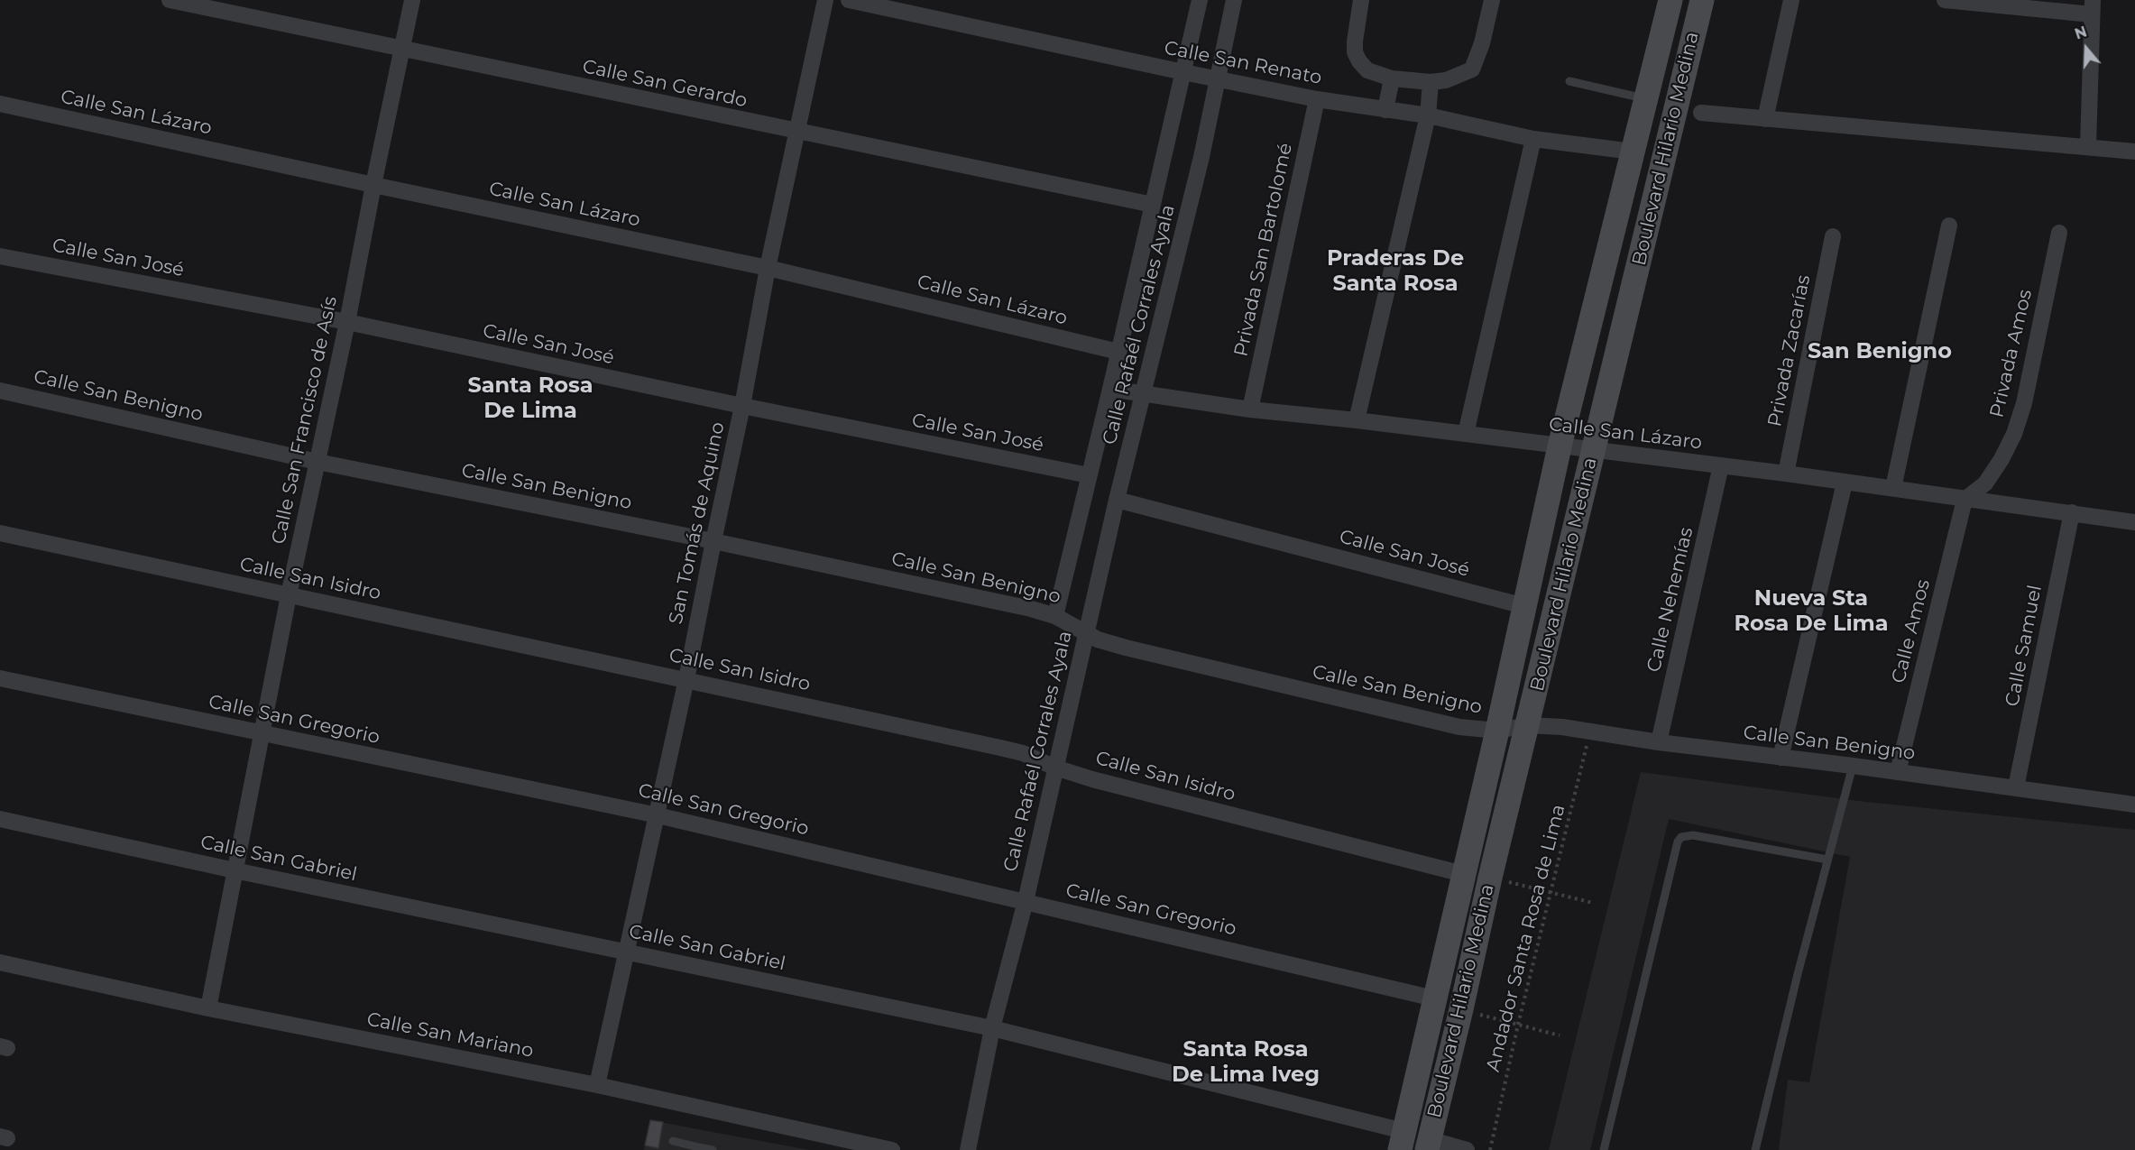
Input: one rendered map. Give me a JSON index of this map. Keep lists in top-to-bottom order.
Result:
{
  "streets": {
    "main road": ["Boulevard Hilario Medina"],
    "street": [
      "Calle San Renato",
      "Calle San Gerardo",
      "Calle San Lázaro",
      "Privada San Bartolomé",
      "Calle San José",
      "Calle Rafaél Corrales Ayala",
      "Privada Zacarías",
      "Privada Amos",
      "Calle San Benigno",
      "Calle San Francisco de Asís",
      "San Tomás de Aquino",
      "Calle San Isidro",
      "Calle Nehemías",
      "Calle Amos",
      "Calle Samuel",
      "Calle San Gregorio",
      "Calle San Gabriel",
      "Calle San Mariano"
    ],
    "path": ["Andador Santa Rosa de Lima"]
  },
  "crossings": [
    ["Calle San Renato", "Boulevard Hilario Medina"],
    ["Calle San Renato", "Privada San Bartolomé"],
    ["Calle San Renato", "Calle Rafaél Corrales Ayala"],
    ["Calle San Gerardo", "Calle Rafaél Corrales Ayala"],
    ["Calle San Gerardo", "Calle San Francisco de Asís"],
    ["Calle San Gerardo", "San Tomás de Aquino"],
    ["Calle San Lázaro", "Boulevard Hilario Medina"],
    ["Calle San Lázaro", "Privada San Bartolomé"],
    ["Calle San Lázaro", "Calle Rafaél Corrales Ayala"],
    ["Calle San Lázaro", "Privada Zacarías"],
    ["Calle San Lázaro", "Privada Amos"],
    ["Calle San Lázaro", "Calle San Francisco de Asís"],
    ["Calle San Lázaro", "San Tomás de Aquino"],
    ["Calle San Lázaro", "Calle Nehemías"],
    ["Calle San Lázaro", "Calle Amos"],
    ["Calle San Lázaro", "Calle Samuel"],
    ["Boulevard Hilario Medina", "Calle San José"],
    ["Boulevard Hilario Medina", "Calle San Benigno"],
    ["Boulevard Hilario Medina", "Calle San Isidro"],
    ["Boulevard Hilario Medina", "Calle San Gregorio"],
    ["Boulevard Hilario Medina", "Calle San Gabriel"],
    ["Calle San José", "Calle Rafaél Corrales Ayala"],
    ["Calle San José", "Calle San Francisco de Asís"],
    ["Calle San José", "San Tomás de Aquino"],
    ["Calle Rafaél Corrales Ayala", "Calle San Benigno"],
    ["Calle Rafaél Corrales Ayala", "Calle San Isidro"],
    ["Calle Rafaél Corrales Ayala", "Calle San Gregorio"],
    ["Calle Rafaél Corrales Ayala", "Calle San Gabriel"],
    ["Privada Amos", "Calle Amos"],
    ["Calle San Benigno", "Calle San Francisco de Asís"],
    ["Calle San Benigno", "San Tomás de Aquino"],
    ["Calle San Benigno", "Calle Nehemías"],
    ["Calle San Benigno", "Calle Amos"],
    ["Calle San Benigno", "Calle Samuel"],
    ["Calle San Benigno", "Andador Santa Rosa de Lima"],
    ["Calle San Francisco de Asís", "Calle San Isidro"],
    ["Calle San Francisco de Asís", "Calle San Gregorio"],
    ["Calle San Francisco de Asís", "Calle San Gabriel"],
    ["Calle San Francisco de Asís", "Calle San Mariano"],
    ["San Tomás de Aquino", "Calle San Isidro"],
    ["San Tomás de Aquino", "Calle San Gregorio"],
    ["San Tomás de Aquino", "Calle San Gabriel"],
    ["San Tomás de Aquino", "Calle San Mariano"]
  ],
  "districts": [
    "Praderas De Santa Rosa",
    "San Benigno",
    "Santa Rosa De Lima",
    "Nueva Sta Rosa De Lima",
    "Santa Rosa De Lima Iveg"
  ],
  "north": "top"
}
